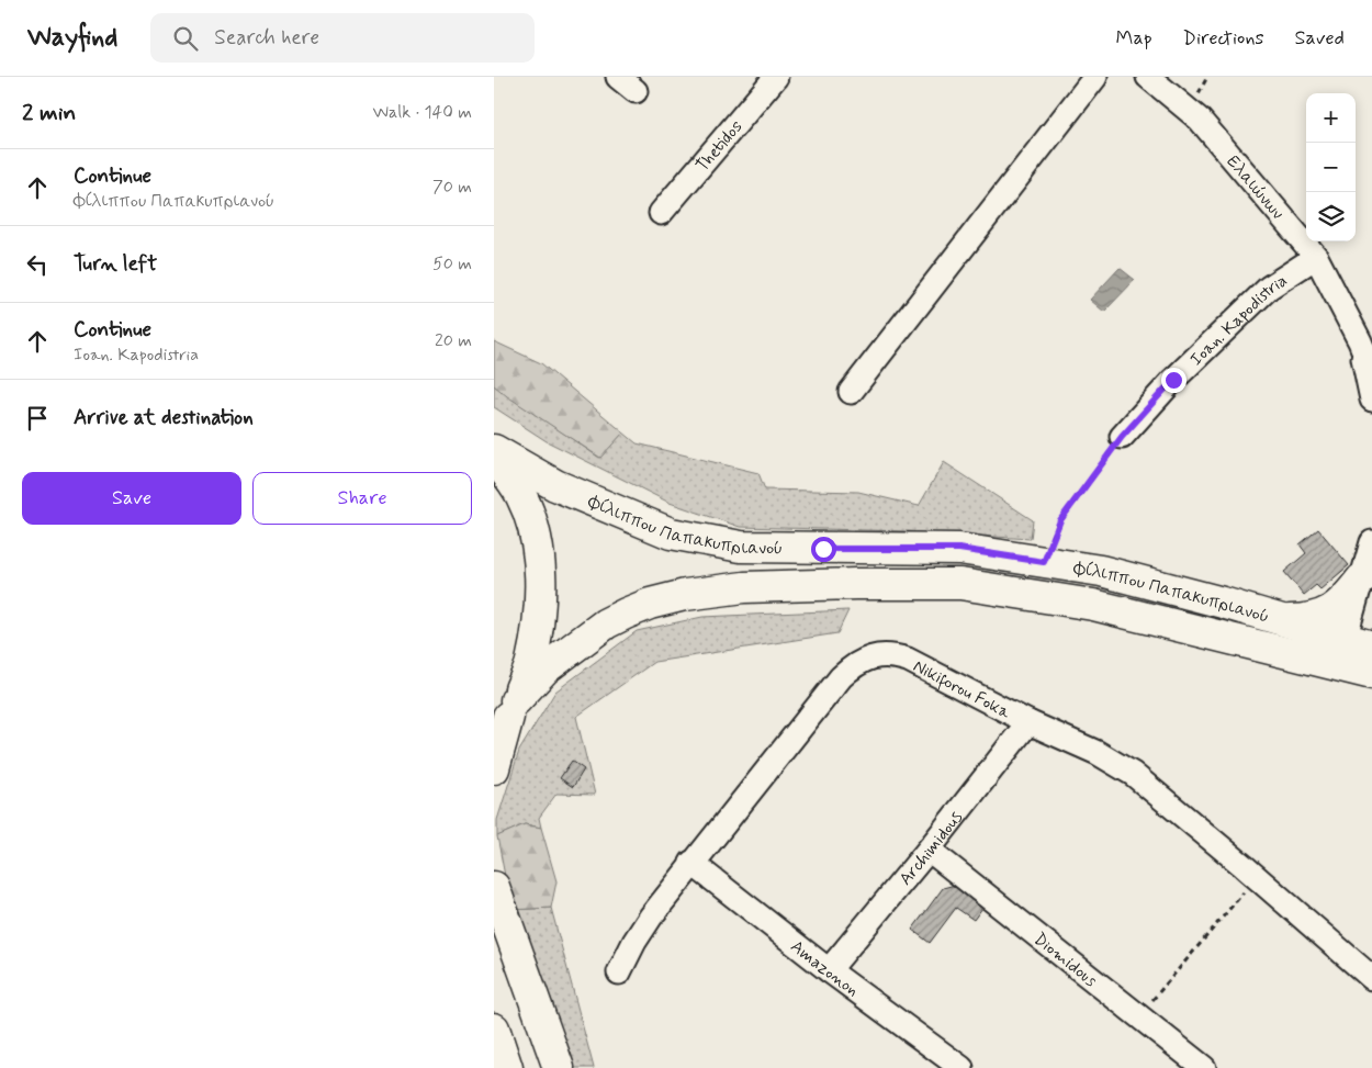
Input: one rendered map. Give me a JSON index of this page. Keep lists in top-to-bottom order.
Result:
{
  "streets": {
    "main road": ["Φίλιππου Παπακυπριανού"],
    "street": [
      "Thetidos",
      "Ελαιώνων",
      "Ioan. Kapodistria",
      "Nikiforou Foka",
      "Archimidous",
      "Diomidous",
      "Amazonon"
    ]
  },
  "crossings": [
    ["Ελαιώνων", "Ioan. Kapodistria"],
    ["Nikiforou Foka", "Archimidous"],
    ["Nikiforou Foka", "Amazonon"],
    ["Archimidous", "Diomidous"],
    ["Archimidous", "Amazonon"]
  ],
  "page": {
    "header": "Wayfind",
    "search": "Search here",
    "nav": ["Map", "Directions", "Saved"],
    "heading": ["2 min", "Walk · 140 m"],
    "map_buttons": ["+", "−"],
    "list": [
      ["Continue", "Φίλιππου Παπακυπριανού", "70 m"],
      ["Turn left", "50 m"],
      ["Continue", "Ioan. Kapodistria", "20 m"],
      "Arrive at destination"
    ],
    "buttons": ["Save", "Share"]
  }
}
